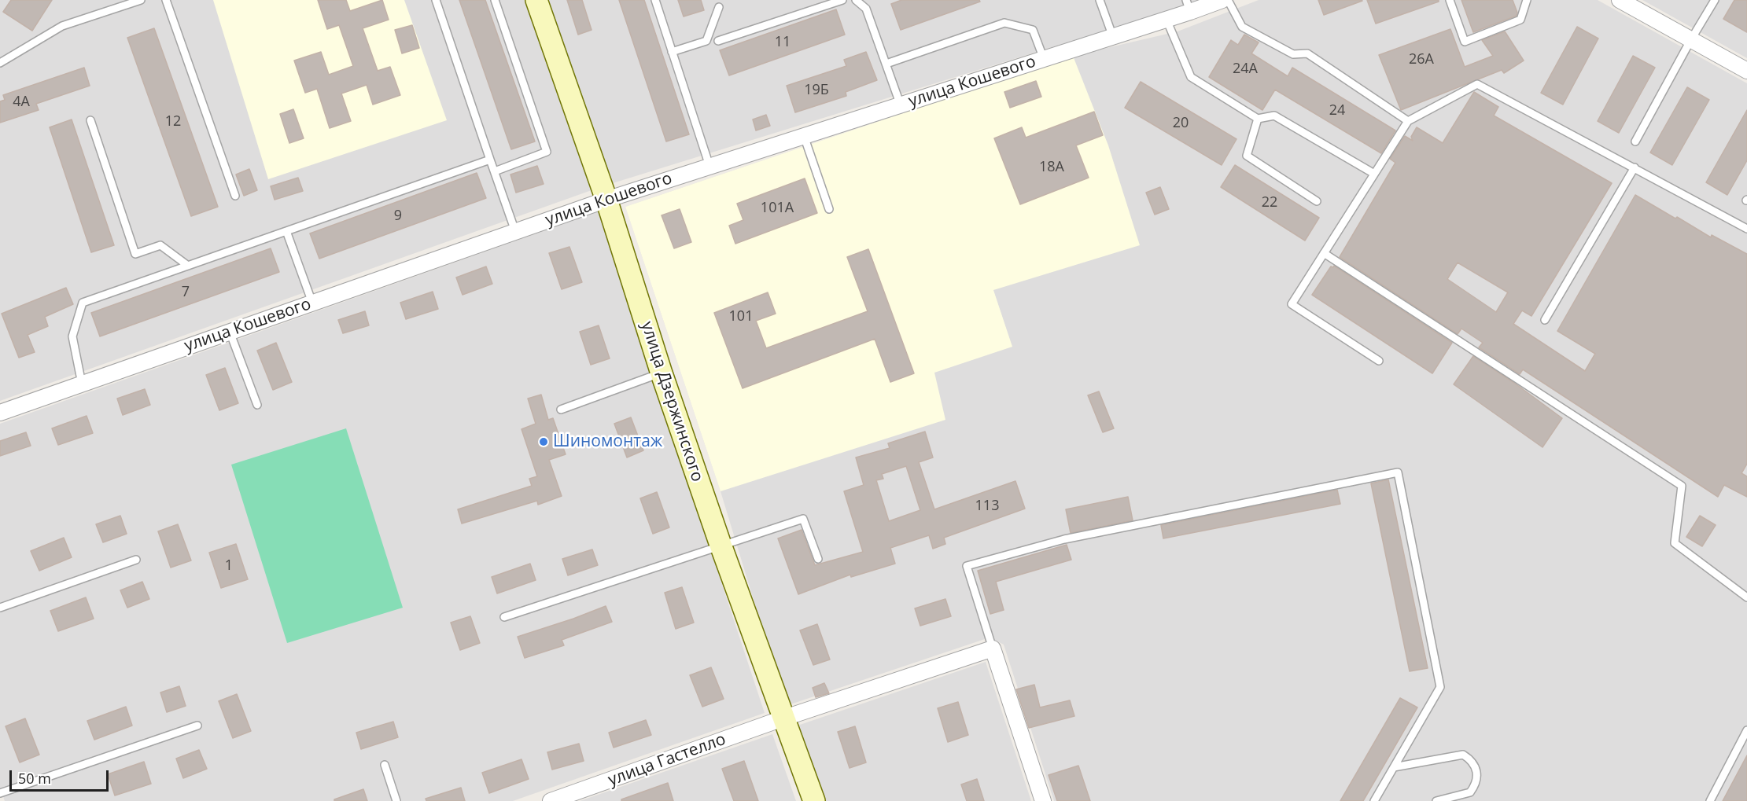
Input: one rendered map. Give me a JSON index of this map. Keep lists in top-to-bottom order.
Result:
{
  "streets": {
    "street": ["улица Кошевого", "улица Дзержинского", "улица Гастелло"]
  },
  "crossings": [
    ["улица Кошевого", "улица Дзержинского"],
    ["улица Дзержинского", "улица Гастелло"]
  ],
  "places": ["Шиномонтаж"],
  "house_numbers": [
    "11",
    "26А",
    "24А",
    "19Б",
    "4А",
    "24",
    "12",
    "20",
    "18А",
    "22",
    "101А",
    "9",
    "7",
    "101",
    "113",
    "1"
  ],
  "scale_bar": "50 m"
}
